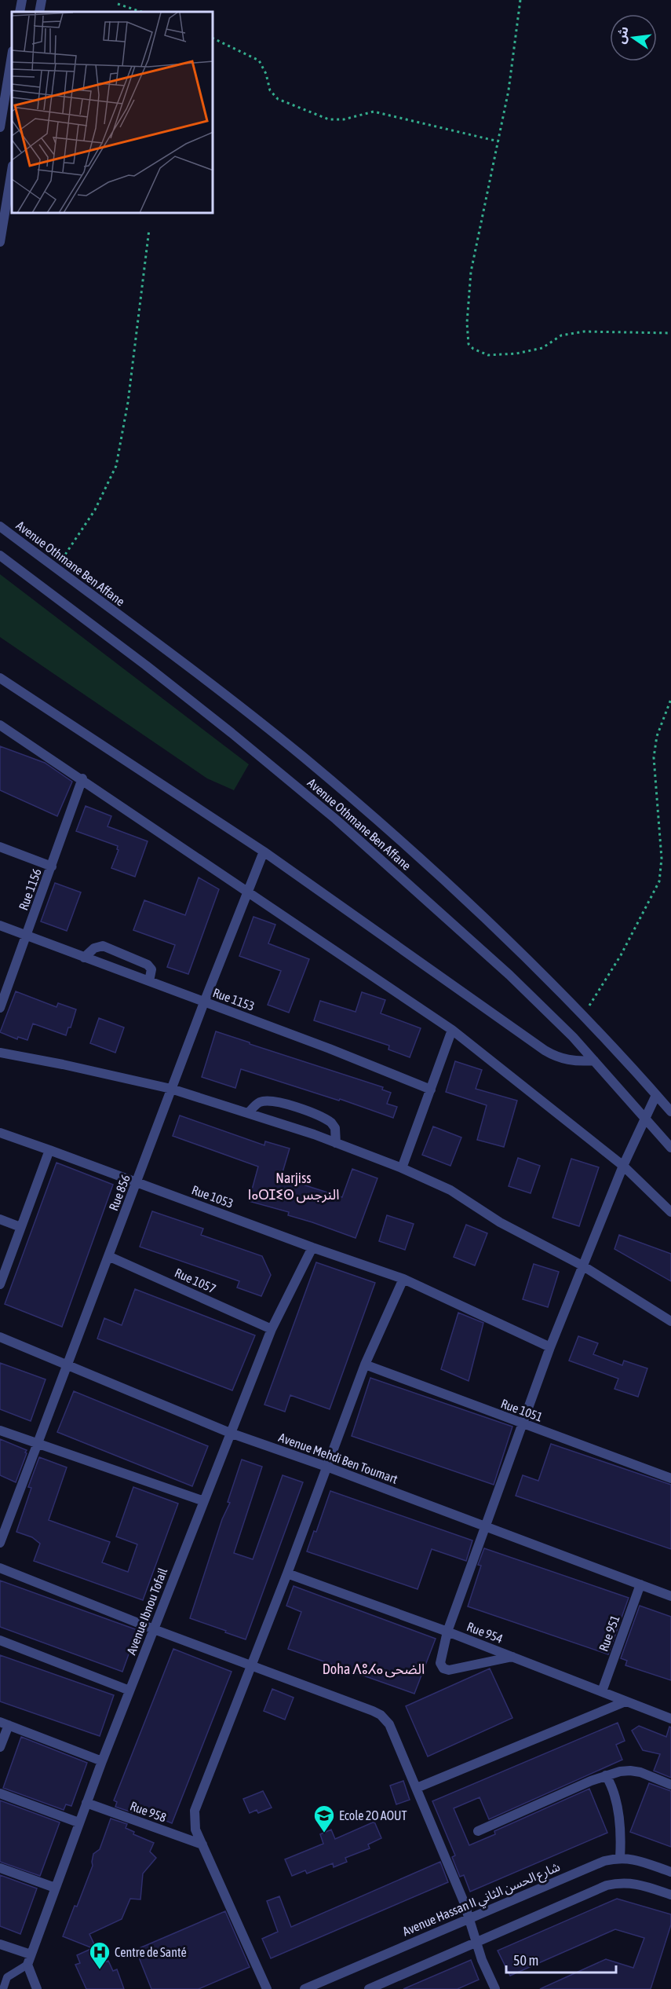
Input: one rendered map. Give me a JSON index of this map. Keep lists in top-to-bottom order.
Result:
{
  "streets": {
    "street": [
      "Avenue Othmane Ben Affane",
      "Rue 1156",
      "Rue 1153",
      "Rue 856",
      "Rue 1053",
      "Rue 1057",
      "Rue 1051",
      "Avenue Mehdi Ben Toumart",
      "Avenue Ibnou Tofail",
      "Rue 954",
      "Rue 951",
      "Rue 958",
      "Avenue Hassan II شارع الحسن الثاني"
    ]
  },
  "crossings": [
    ["Rue 1156", "Rue 1153"],
    ["Rue 1153", "Rue 856"],
    ["Rue 856", "Rue 1053"],
    ["Rue 856", "Rue 1057"],
    ["Rue 856", "Avenue Mehdi Ben Toumart"],
    ["Rue 1053", "Avenue Ibnou Tofail"],
    ["Rue 1057", "Avenue Ibnou Tofail"],
    ["Avenue Mehdi Ben Toumart", "Avenue Ibnou Tofail"],
    ["Avenue Mehdi Ben Toumart", "Rue 951"],
    ["Avenue Ibnou Tofail", "Rue 958"],
    ["Rue 954", "Rue 951"]
  ],
  "districts": ["Narjiss ⵏⴰⵔⵊⵉⵙ النرجس", "Doha ⴷⵓⵃⴰ الضحى"],
  "places": {
    "school or university": ["Ecole 2O AOUT"],
    "hospital": ["Centre de Santé"]
  },
  "scale_bar": "50 m",
  "north": "left"
}
